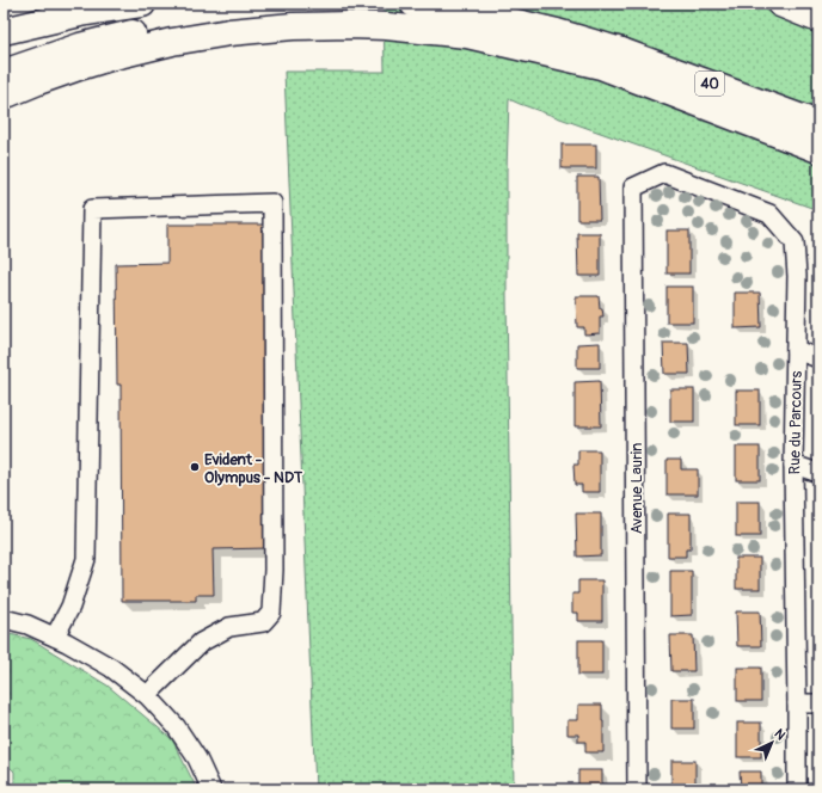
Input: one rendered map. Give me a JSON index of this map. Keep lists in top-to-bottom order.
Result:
{
  "streets": {
    "highway": ["40"],
    "street": ["Rue du Parcours", "Avenue Laurin"]
  },
  "crossings": [
    ["Rue du Parcours", "Avenue Laurin"]
  ],
  "places": ["Evident - Olympus - NDT"],
  "north": "top right"
}
